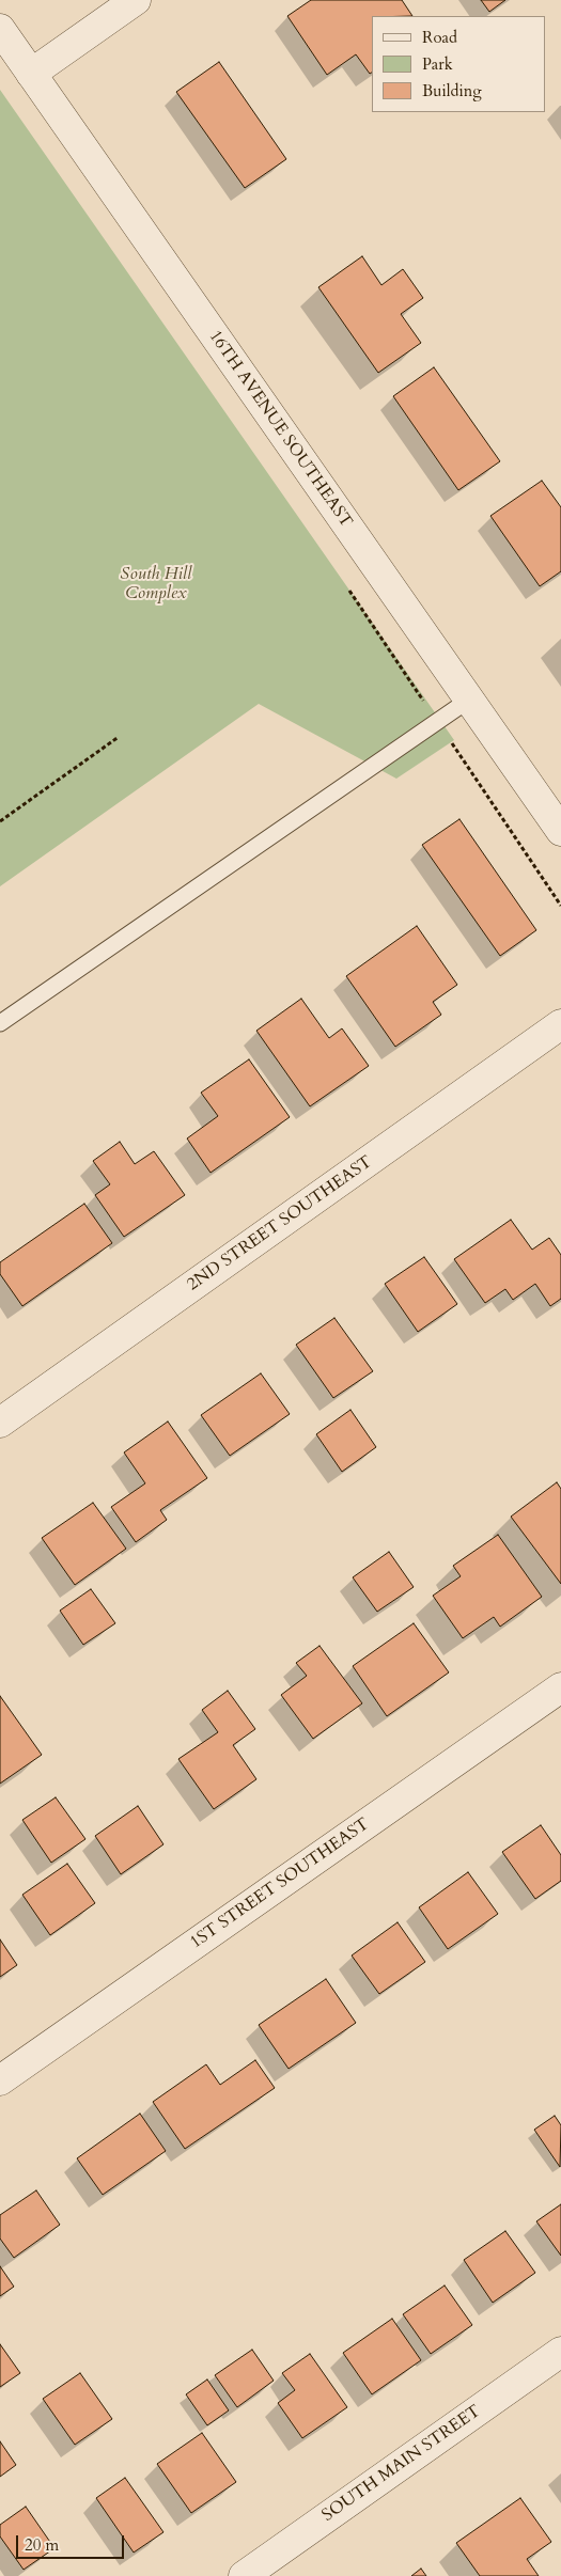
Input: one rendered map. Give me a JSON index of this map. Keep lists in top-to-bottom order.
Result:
{
  "streets": {
    "street": [
      "16TH AVENUE SOUTHEAST",
      "2ND STREET SOUTHEAST",
      "1ST STREET SOUTHEAST",
      "SOUTH MAIN STREET"
    ]
  },
  "parks": ["South Hill Complex"],
  "legend": ["Road", "Park", "Building"],
  "scale_bar": "20 m"
}
